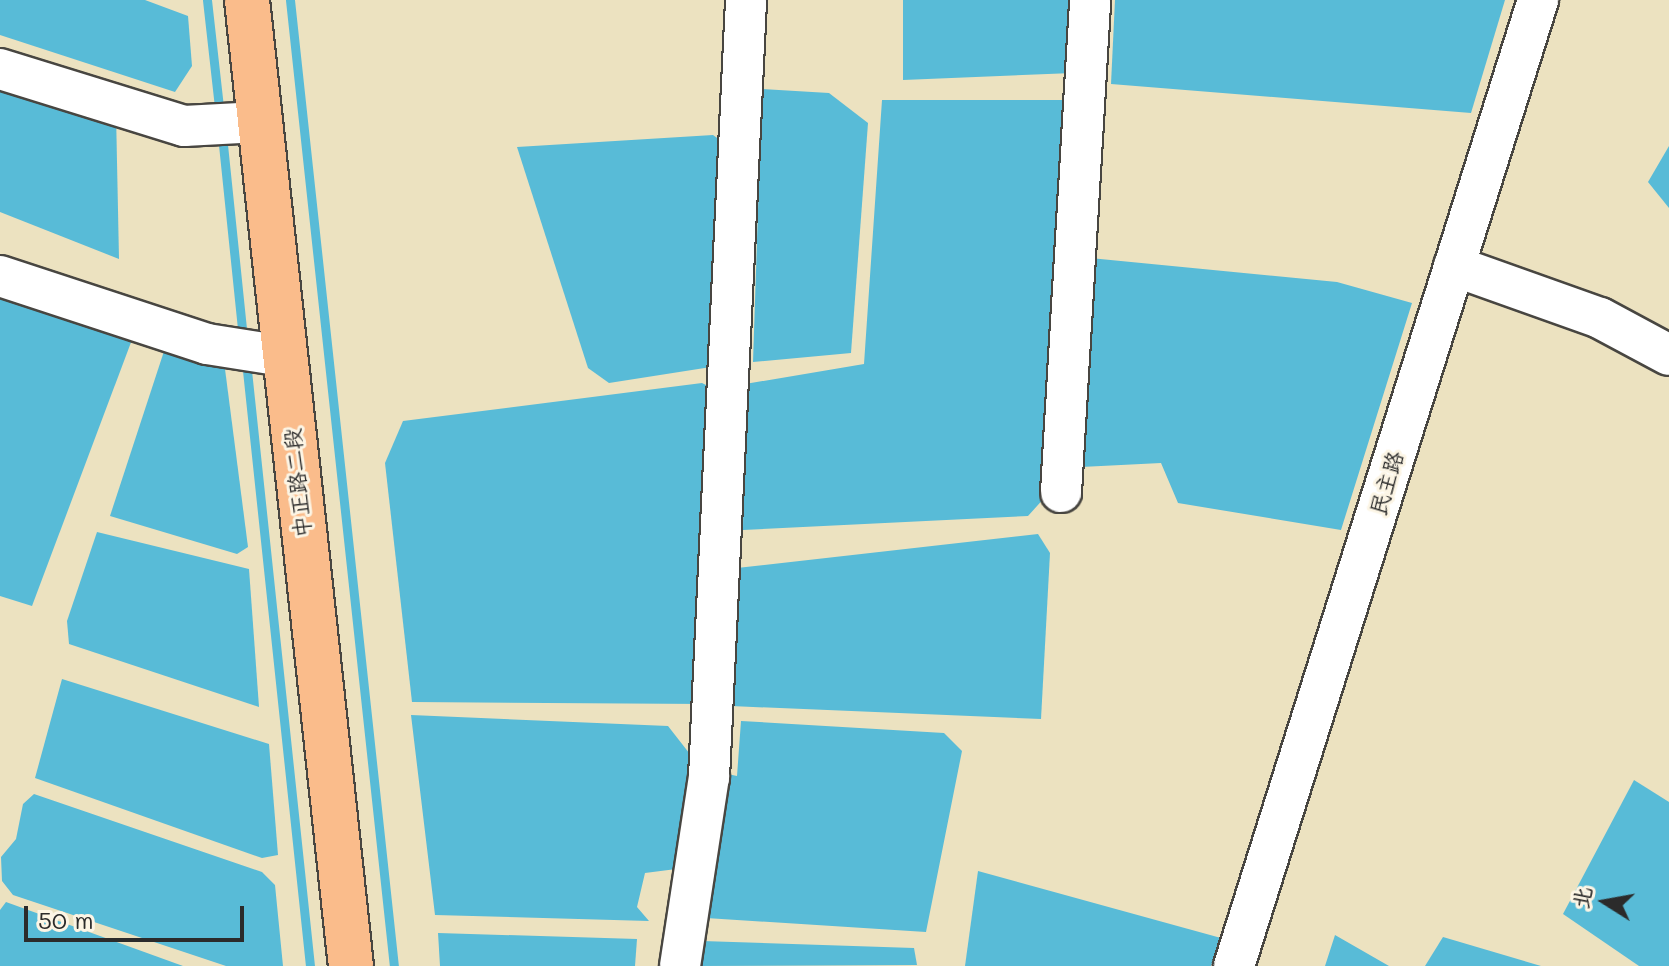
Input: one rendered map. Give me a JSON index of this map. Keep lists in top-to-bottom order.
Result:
{
  "streets": {
    "main road": ["中正路二段"],
    "street": ["民主路"]
  },
  "scale_bar": "50 m",
  "north": "left"
}
